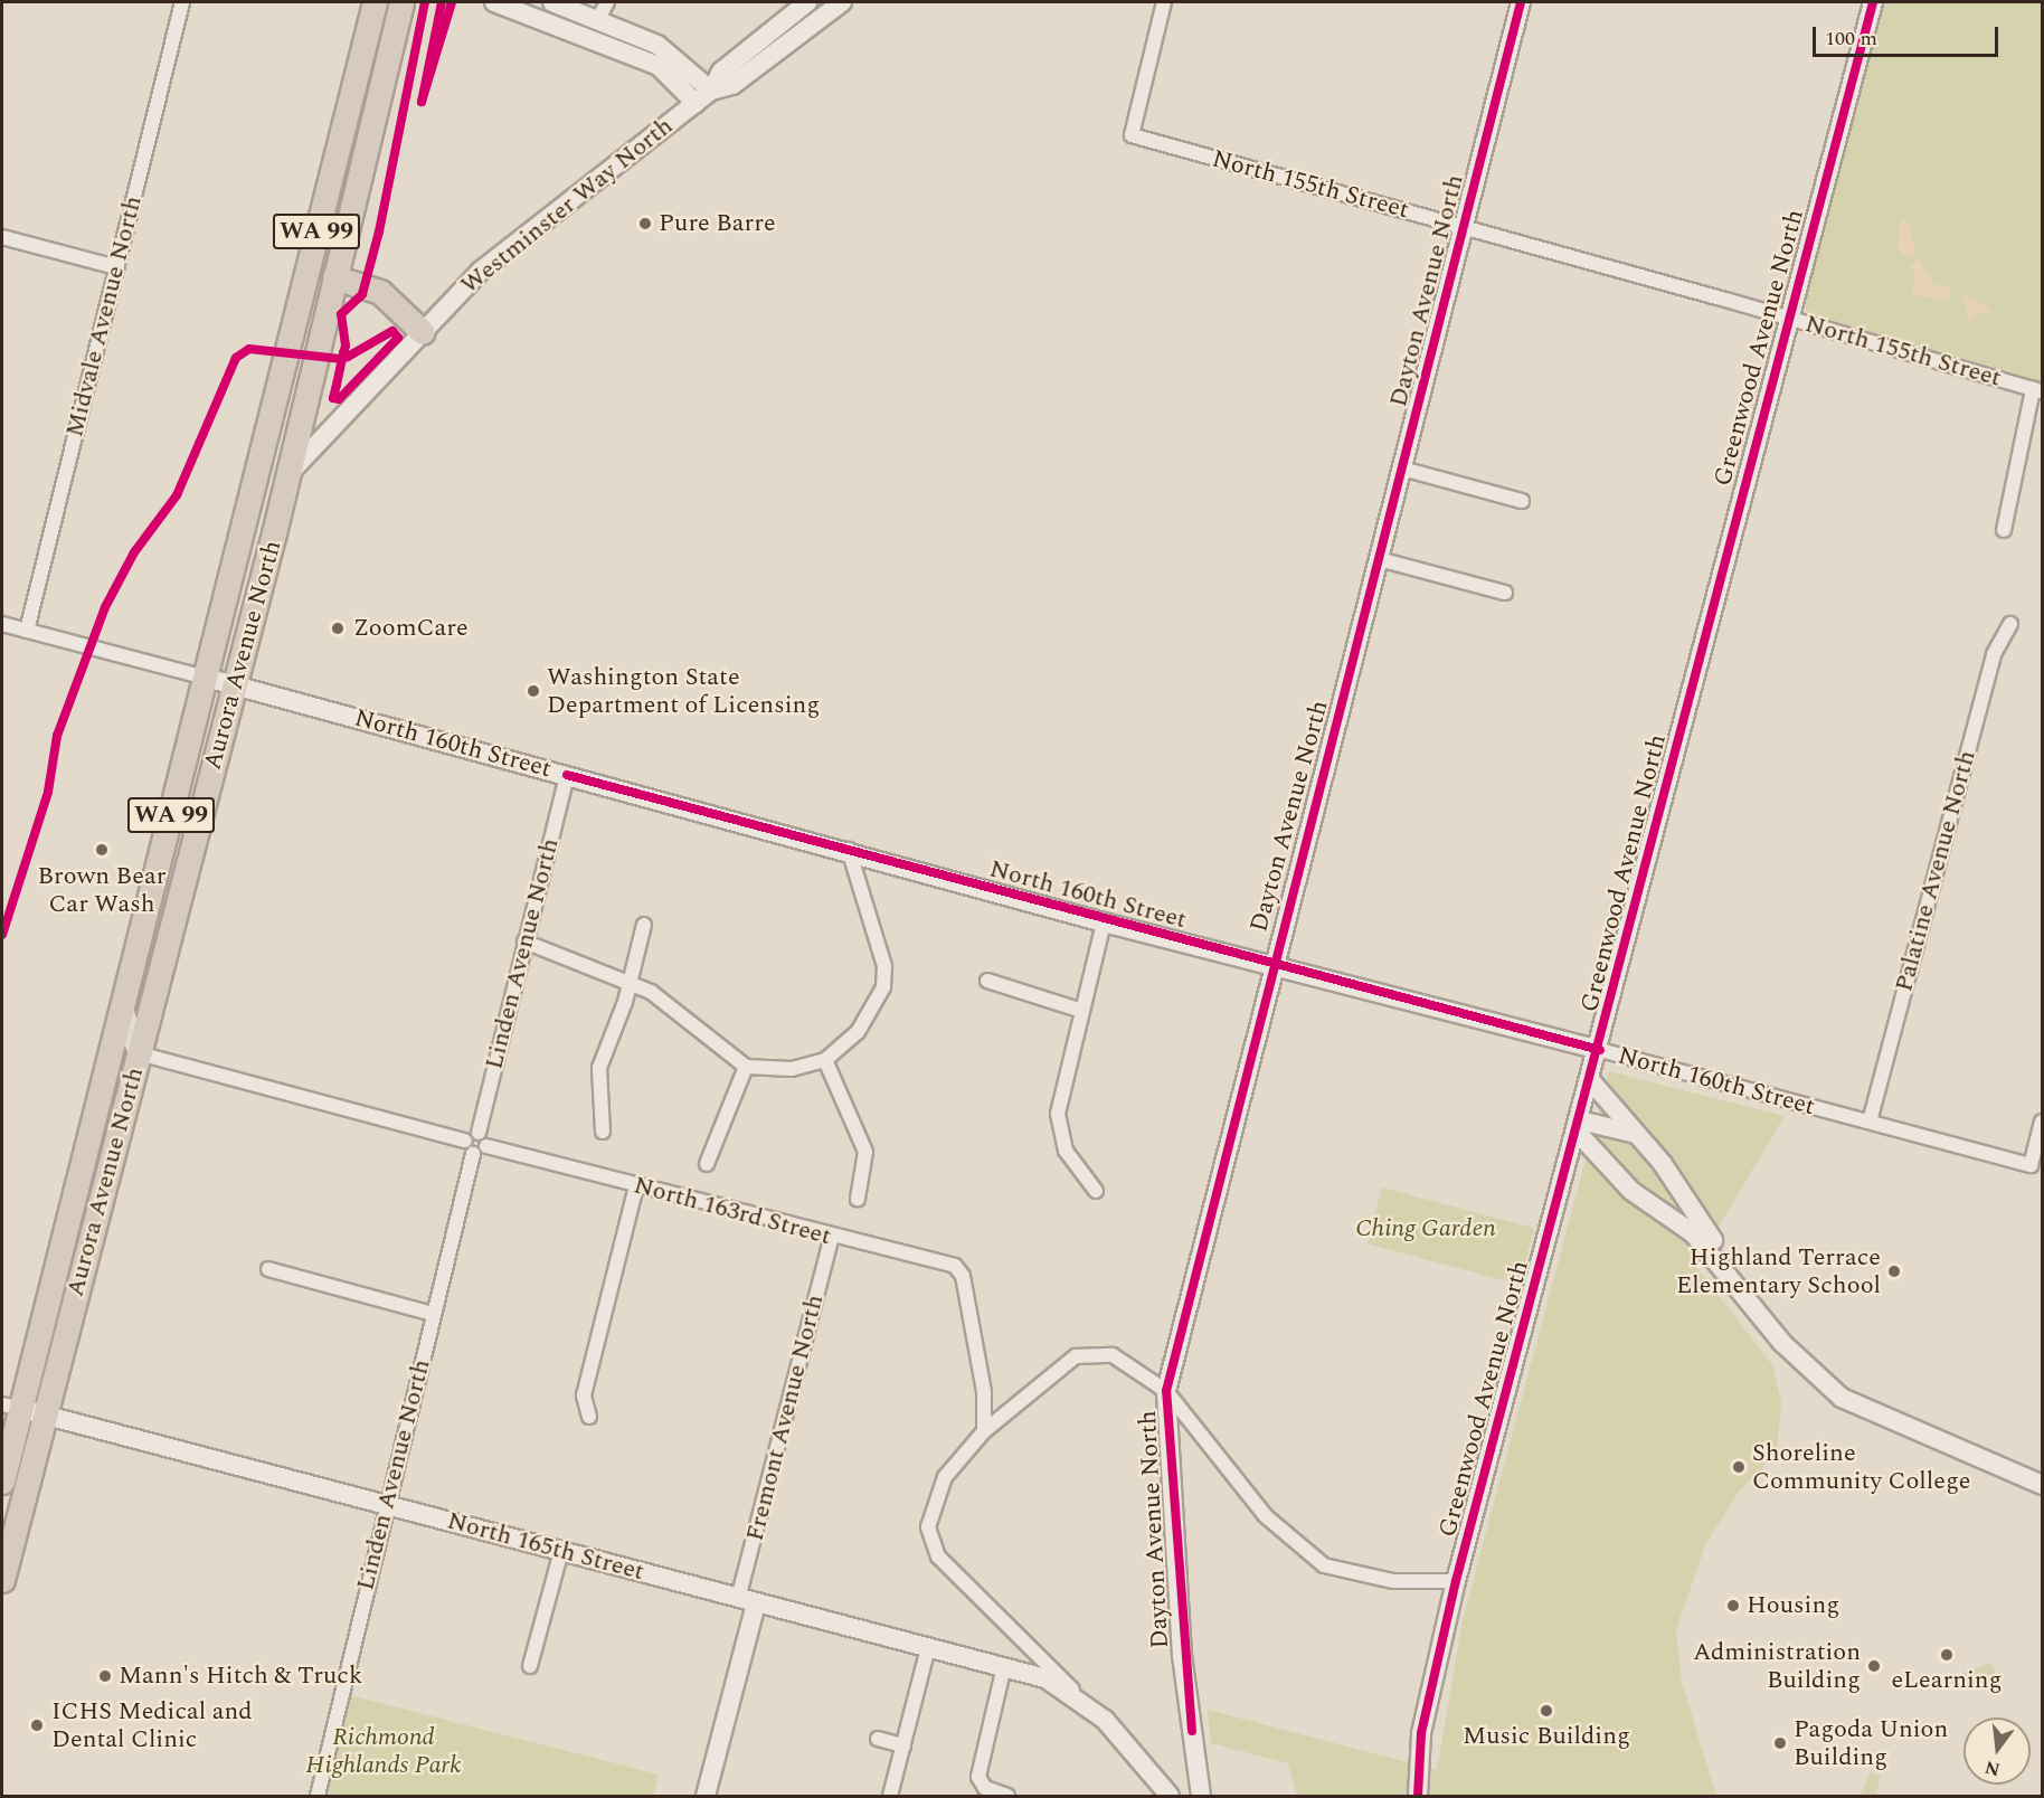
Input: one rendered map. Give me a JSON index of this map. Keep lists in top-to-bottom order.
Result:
{
  "streets": {
    "highway": ["WA 99", "Aurora Avenue North"],
    "street": [
      "North 155th Street",
      "Westminster Way North",
      "Dayton Avenue North",
      "Midvale Avenue North",
      "Greenwood Avenue North",
      "North 160th Street",
      "Palatine Avenue North",
      "Linden Avenue North",
      "North 163rd Street",
      "Fremont Avenue North",
      "North 165th Street"
    ]
  },
  "crossings": [
    ["North 155th Street", "Dayton Avenue North"],
    ["North 155th Street", "Greenwood Avenue North"],
    ["Westminster Way North", "Aurora Avenue North"],
    ["Dayton Avenue North", "North 160th Street"],
    ["Midvale Avenue North", "North 160th Street"],
    ["Greenwood Avenue North", "North 160th Street"],
    ["Aurora Avenue North", "North 160th Street"],
    ["Aurora Avenue North", "North 165th Street"],
    ["North 160th Street", "Palatine Avenue North"],
    ["North 160th Street", "Linden Avenue North"],
    ["Linden Avenue North", "North 165th Street"],
    ["North 163rd Street", "Fremont Avenue North"],
    ["Fremont Avenue North", "North 165th Street"]
  ],
  "parks": ["Ching Garden", "Richmond Highlands Park"],
  "places": [
    "Pure Barre",
    "ZoomCare",
    "Washington State Department of Licensing",
    "Brown Bear Car Wash",
    "Highland Terrace Elementary School",
    "Shoreline Community College",
    "Housing",
    "eLearning",
    "Administration Building",
    "Mann's Hitch & Truck",
    "Music Building",
    "ICHS Medical and Dental Clinic",
    "Pagoda Union Building"
  ],
  "scale_bar": "100 m",
  "north": "bottom"
}
